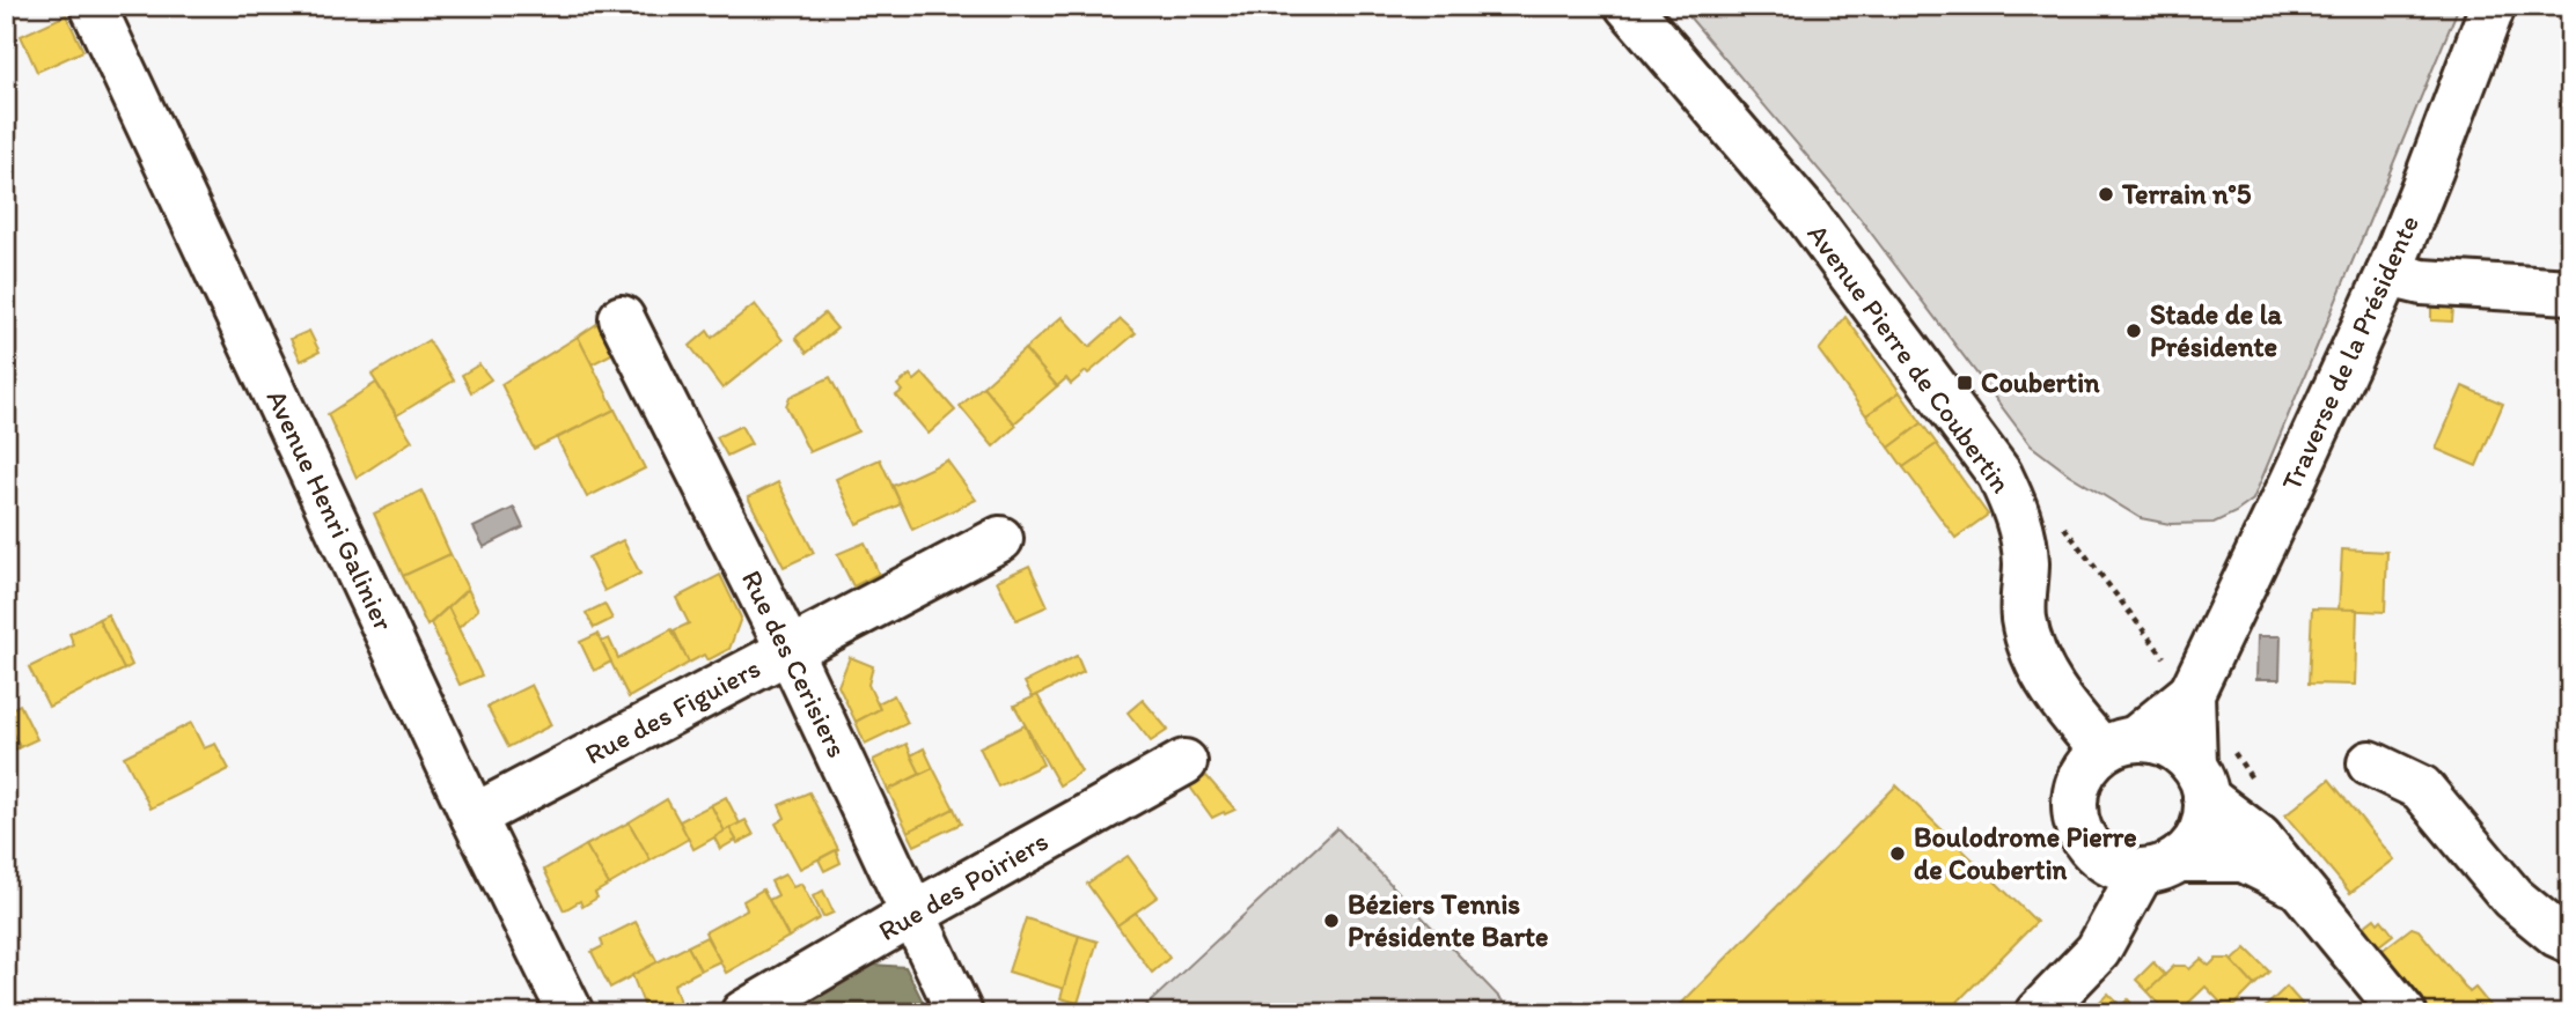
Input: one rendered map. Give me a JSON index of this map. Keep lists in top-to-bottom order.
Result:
{
  "streets": {
    "street": [
      "Traverse de la Présidente",
      "Avenue Pierre de Coubertin",
      "Avenue Henri Galinier",
      "Rue des Cerisiers",
      "Rue des Figuiers",
      "Rue des Poiriers"
    ]
  },
  "crossings": [
    ["Traverse de la Présidente", "Avenue Pierre de Coubertin"],
    ["Avenue Henri Galinier", "Rue des Figuiers"],
    ["Rue des Cerisiers", "Rue des Figuiers"],
    ["Rue des Cerisiers", "Rue des Poiriers"]
  ],
  "places": {
    "other": [
      "Terrain n°5",
      "Stade de la Présidente",
      "Boulodrome Pierre de Coubertin",
      "Béziers Tennis Présidente Barte"
    ],
    "transit": ["Coubertin"]
  }
}
